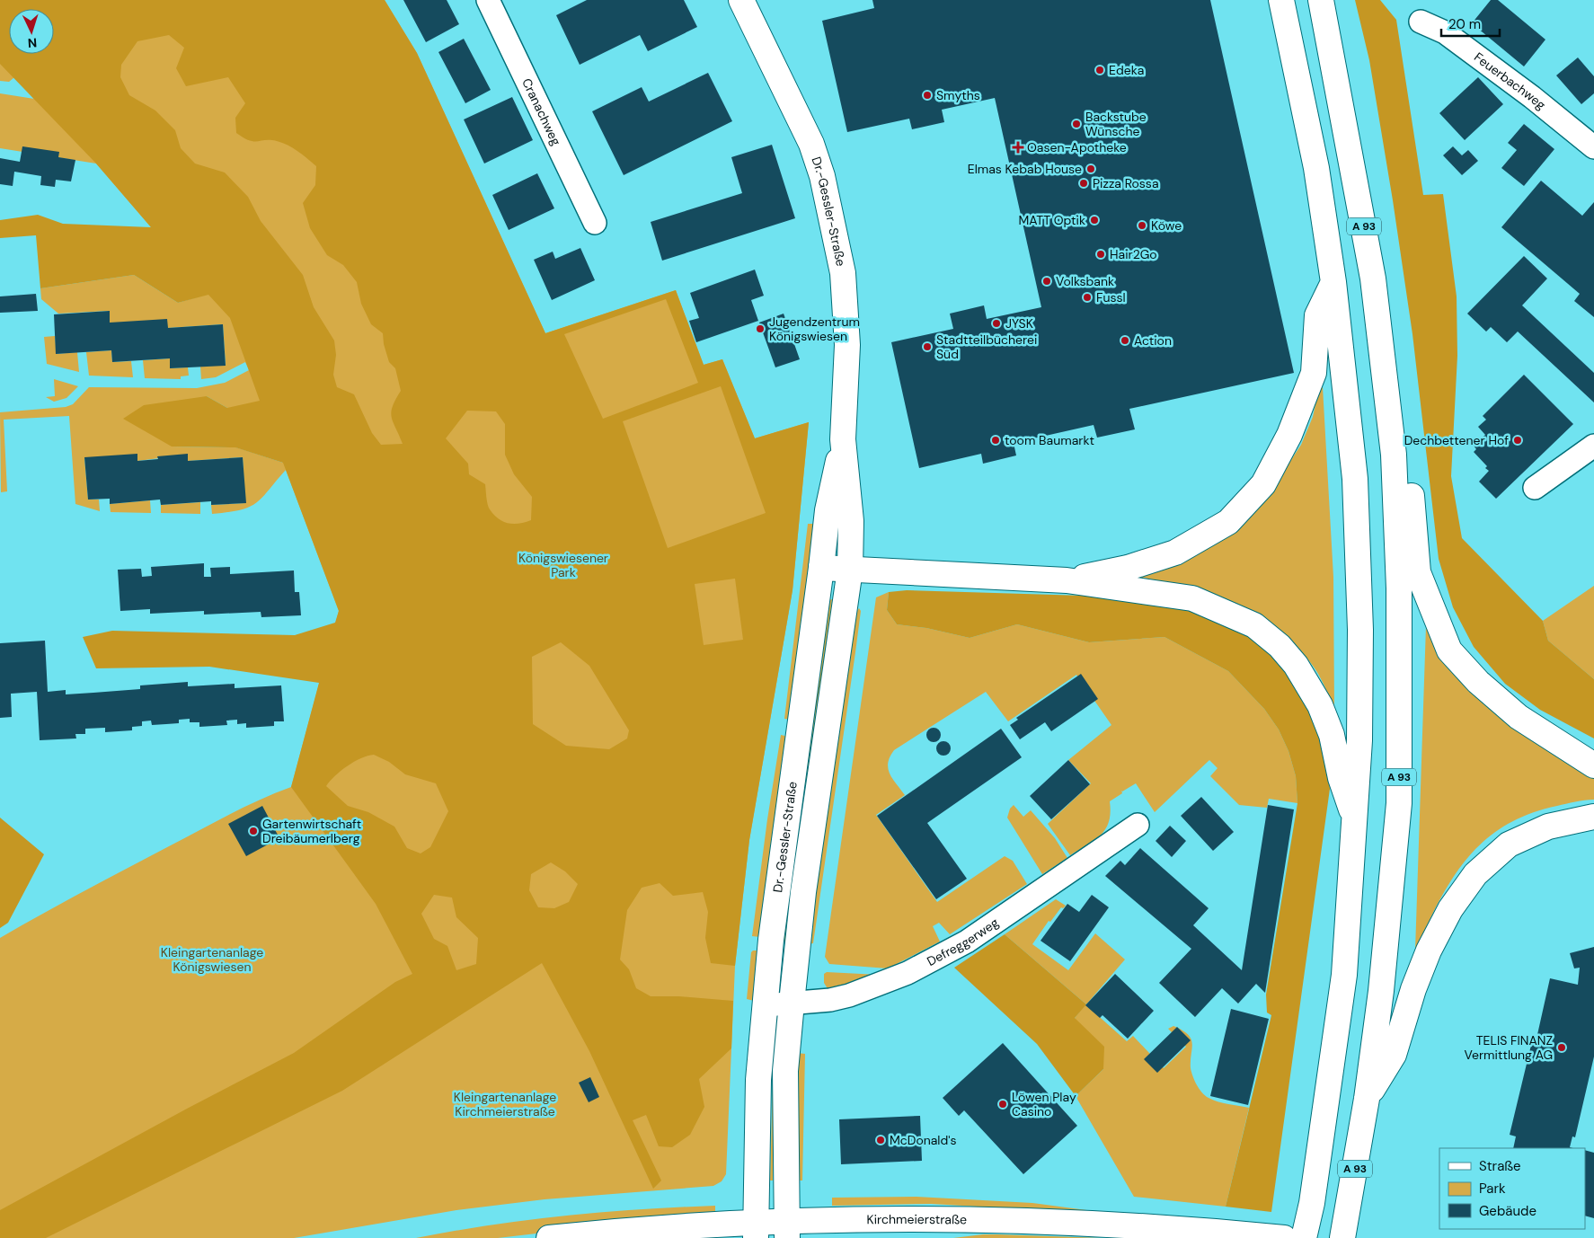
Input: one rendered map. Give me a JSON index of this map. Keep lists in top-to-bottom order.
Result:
{
  "streets": {
    "main road": ["Dr.-Gessler-Straße", "A 93", "Kirchmeierstraße"],
    "street": ["Feuerbachweg", "Cranachweg", "Defreggerweg"]
  },
  "crossings": [
    ["Dr.-Gessler-Straße", "Defreggerweg"],
    ["Dr.-Gessler-Straße", "Kirchmeierstraße"]
  ],
  "parks": ["Königswiesener Park", "Kleingartenanlage Königswiesen", "Kleingartenanlage Kirchmeierstraße"],
  "places": {
    "other": [
      "Edeka",
      "Smyths",
      "Backstube Wünsche",
      "Elmas Kebab House",
      "Pizza Rossa",
      "MATT Optik",
      "Köwe",
      "Hair2Go",
      "Volksbank",
      "Fussl",
      "JYSK",
      "Jugendzentrum Königswiesen",
      "Action",
      "Stadtteilbücherei Süd",
      "toom Baumarkt",
      "Dechbettener Hof",
      "Gartenwirtschaft Dreibäumerlberg",
      "TELIS FINANZ Vermittlung AG",
      "Löwen Play Casino",
      "McDonald's"
    ],
    "health": ["Oasen-Apotheke"]
  },
  "legend": ["Straße", "Park", "Gebäude"],
  "scale_bar": "20 m",
  "north": "bottom"
}
